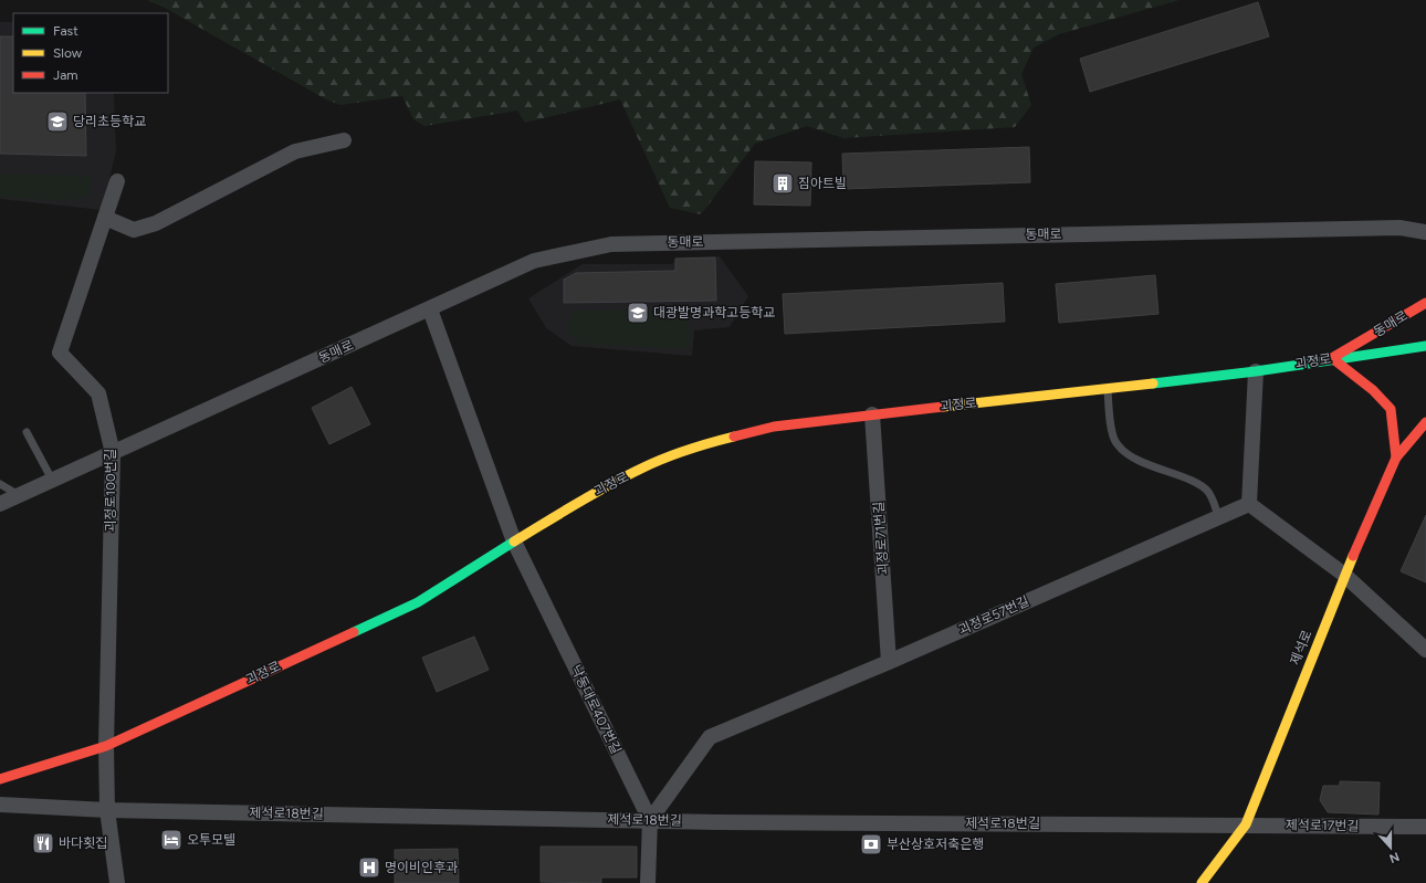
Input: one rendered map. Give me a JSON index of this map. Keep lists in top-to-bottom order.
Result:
{
  "streets": {
    "main road": ["동매로", "괴정로", "제석로"],
    "street": [
      "괴정로100번길",
      "괴정로71번길",
      "괴정로57번길",
      "낙동대로407번길",
      "제석로18번길",
      "제석로17번길"
    ]
  },
  "crossings": [
    ["동매로", "괴정로"],
    ["동매로", "괴정로100번길"],
    ["괴정로", "괴정로100번길"],
    ["괴정로", "괴정로71번길"],
    ["괴정로", "낙동대로407번길"],
    ["괴정로71번길", "괴정로57번길"],
    ["괴정로57번길", "낙동대로407번길"],
    ["괴정로57번길", "제석로18번길"],
    ["제석로", "제석로18번길"],
    ["제석로", "제석로17번길"],
    ["낙동대로407번길", "제석로18번길"],
    ["제석로18번길", "제석로17번길"]
  ],
  "places": {
    "school or university": ["당리초등학교", "대광발명과학고등학교"],
    "building": ["짐아트빌"],
    "hotel": ["오투모텔"],
    "restaurant": ["바다횟집"],
    "bank": ["부산상호저축은행"],
    "hospital": ["명이비인후과"]
  },
  "legend": ["Fast", "Slow", "Jam"],
  "north": "bottom"
}
